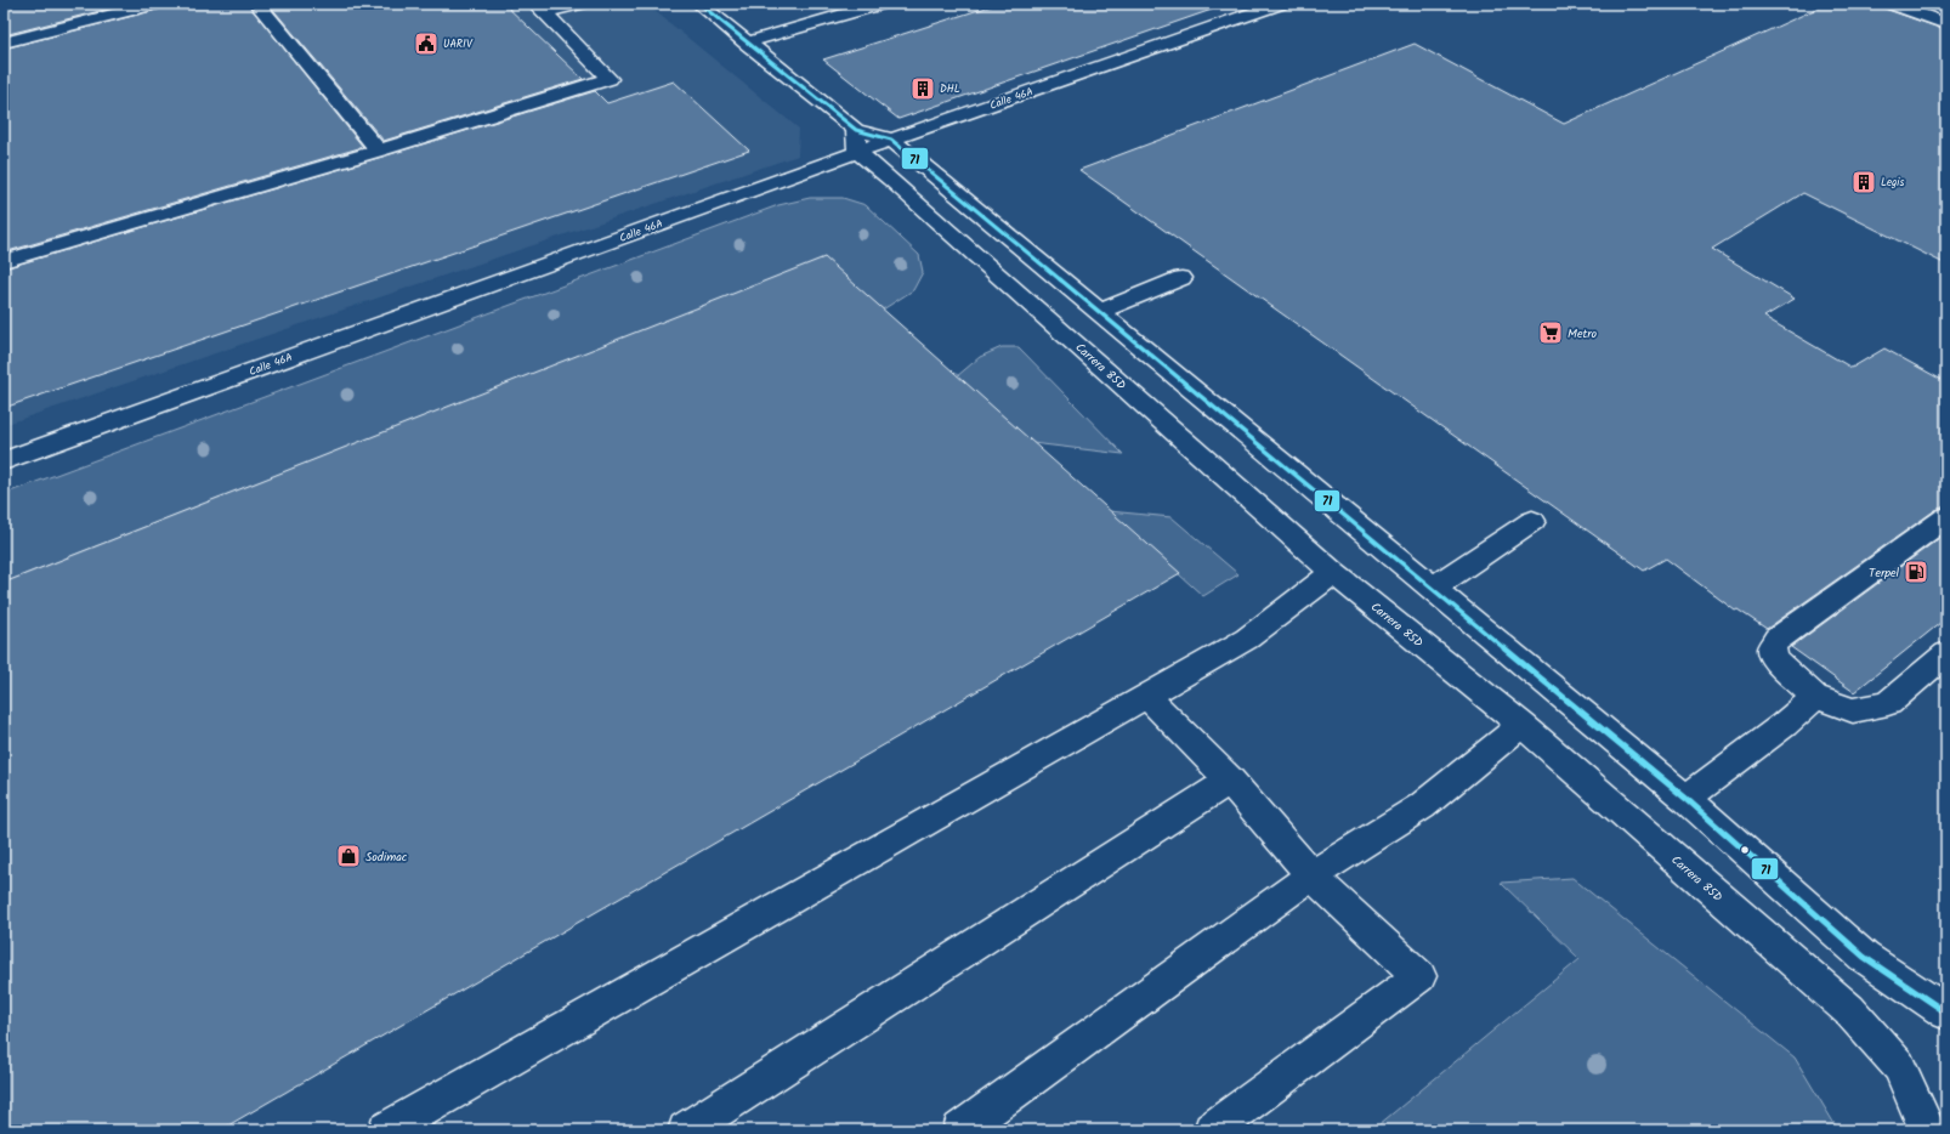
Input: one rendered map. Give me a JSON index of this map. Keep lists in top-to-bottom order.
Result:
{
  "streets": {
    "street": ["Calle 46A", "Carrera 85D"]
  },
  "crossings": [
    ["Calle 46A", "Carrera 85D"]
  ],
  "places": {
    "public building": ["UARIV"],
    "building": ["DHL", "Legis"],
    "supermarket": ["Metro"],
    "fuel station": ["Terpel"],
    "shop": ["Sodimac"]
  },
  "lines": ["transit line 71"]
}
